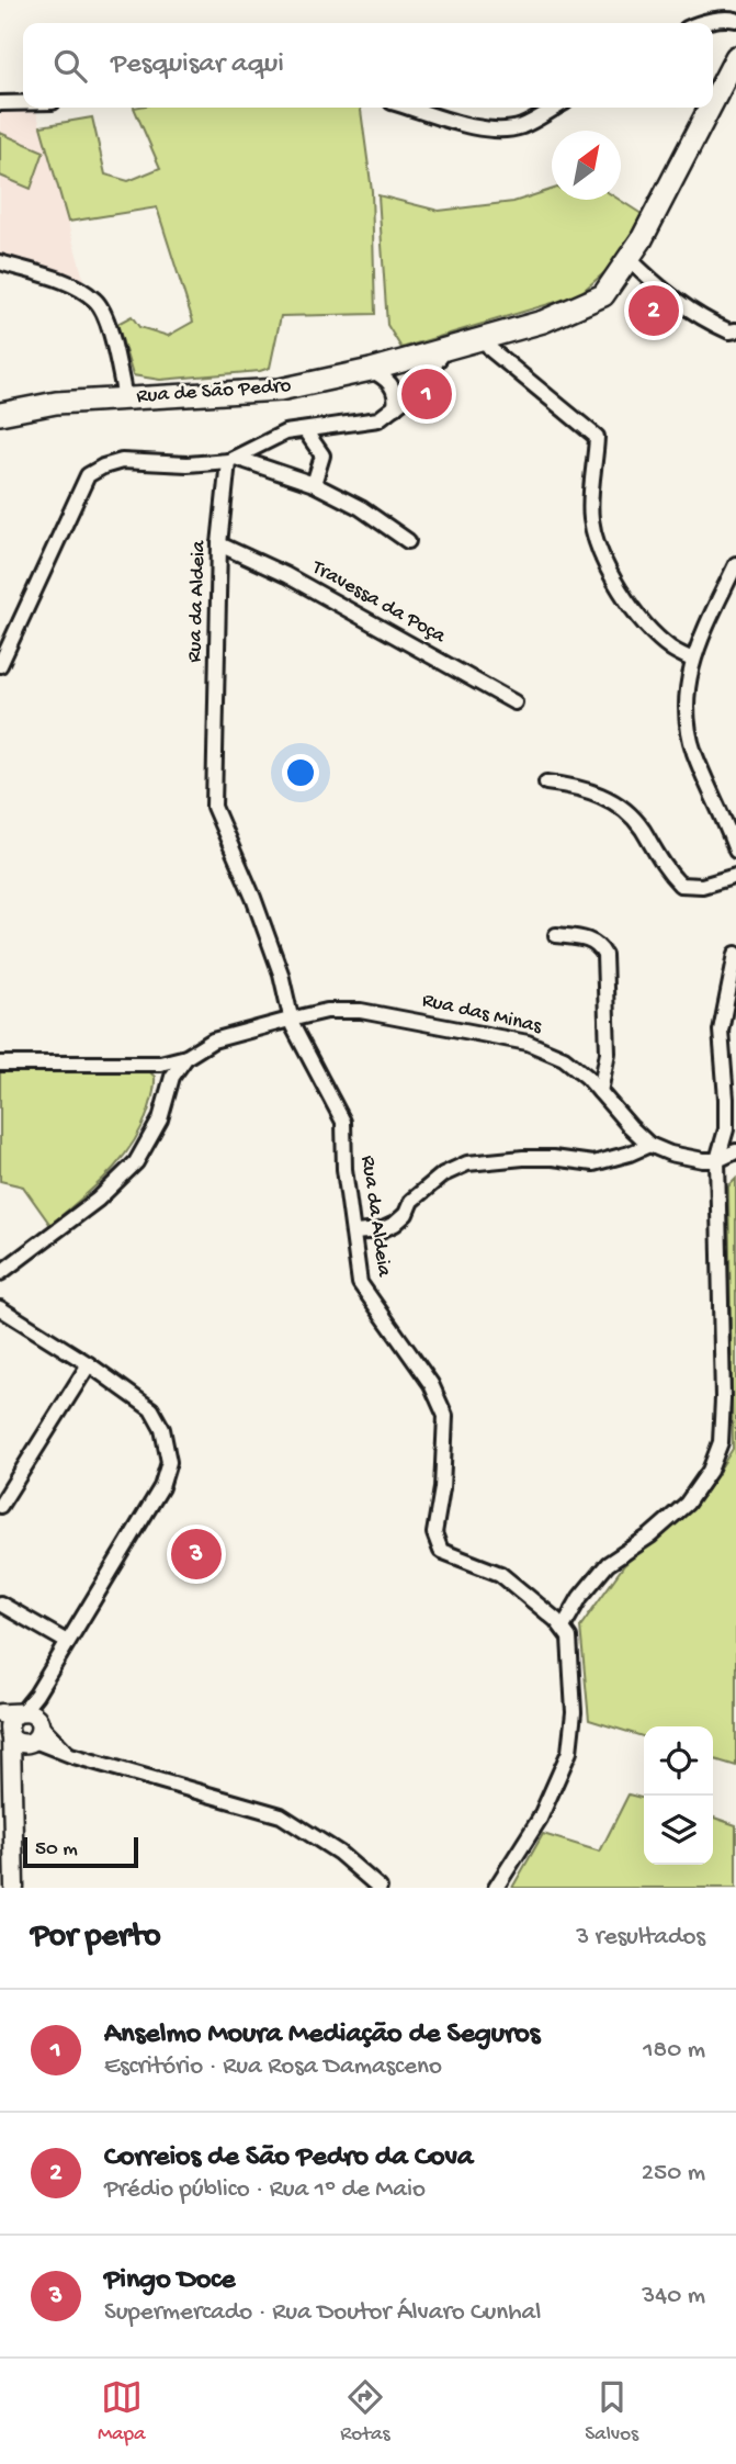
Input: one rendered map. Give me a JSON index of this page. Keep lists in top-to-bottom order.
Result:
{
  "streets": {
    "main road": ["Rua de São Pedro"],
    "street": ["Rua da Aldeia", "Travessa da Poça", "Rua das Minas"]
  },
  "crossings": [
    ["Rua da Aldeia", "Travessa da Poça"],
    ["Rua da Aldeia", "Rua das Minas"]
  ],
  "scale_bar": "50 m",
  "north": "top right",
  "page": {
    "search": "Pesquisar aqui",
    "pins": ["2", "1", "3"],
    "scale": "50 m",
    "heading": ["Por perto", "3 resultados"],
    "list": [
      {
        "mark": "1",
        "name": "Anselmo Moura Mediação de Seguros",
        "note": "Escritório · Rua Rosa Damasceno",
        "value": "180 m"
      },
      {
        "mark": "2",
        "name": "Correios de São Pedro da Cova",
        "note": "Prédio público · Rua 1º de Maio",
        "value": "250 m"
      },
      {
        "mark": "3",
        "name": "Pingo Doce",
        "note": "Supermercado · Rua Doutor Álvaro Cunhal",
        "value": "340 m"
      }
    ],
    "nav": ["Mapa", "Rotas", "Salvos"]
  }
}
